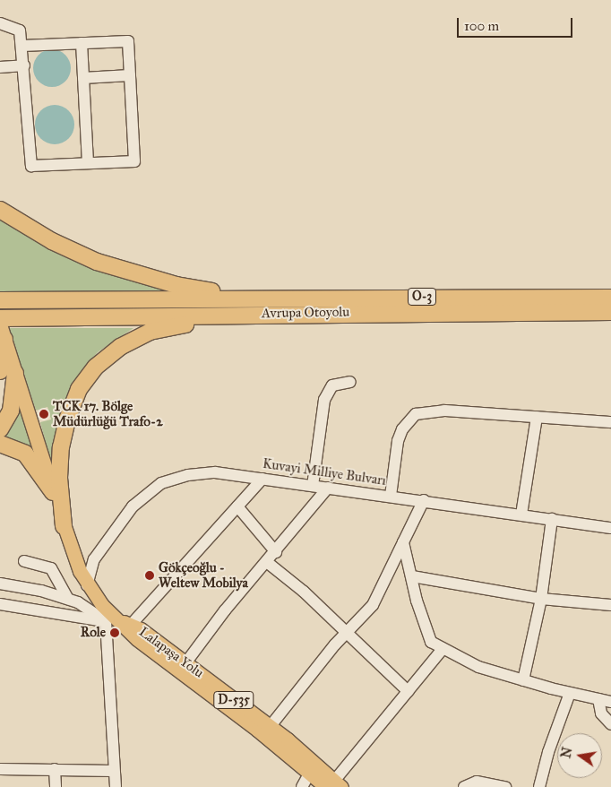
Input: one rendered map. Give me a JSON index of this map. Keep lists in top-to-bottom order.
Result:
{
  "streets": {
    "highway": ["O-3", "Avrupa Otoyolu"],
    "main road": ["Lalapaşa Yolu", "D-535"],
    "street": ["Kuvayi Milliye Bulvarı"]
  },
  "crossings": [
    ["Kuvayi Milliye Bulvarı", "D-535"],
    ["Lalapaşa Yolu", "D-535"]
  ],
  "places": ["TCK 17. Bölge Müdürlüğü Trafo-2", "Gökçeoğlu - Weltew Mobilya", "Role"],
  "scale_bar": "100 m",
  "north": "left"
}
